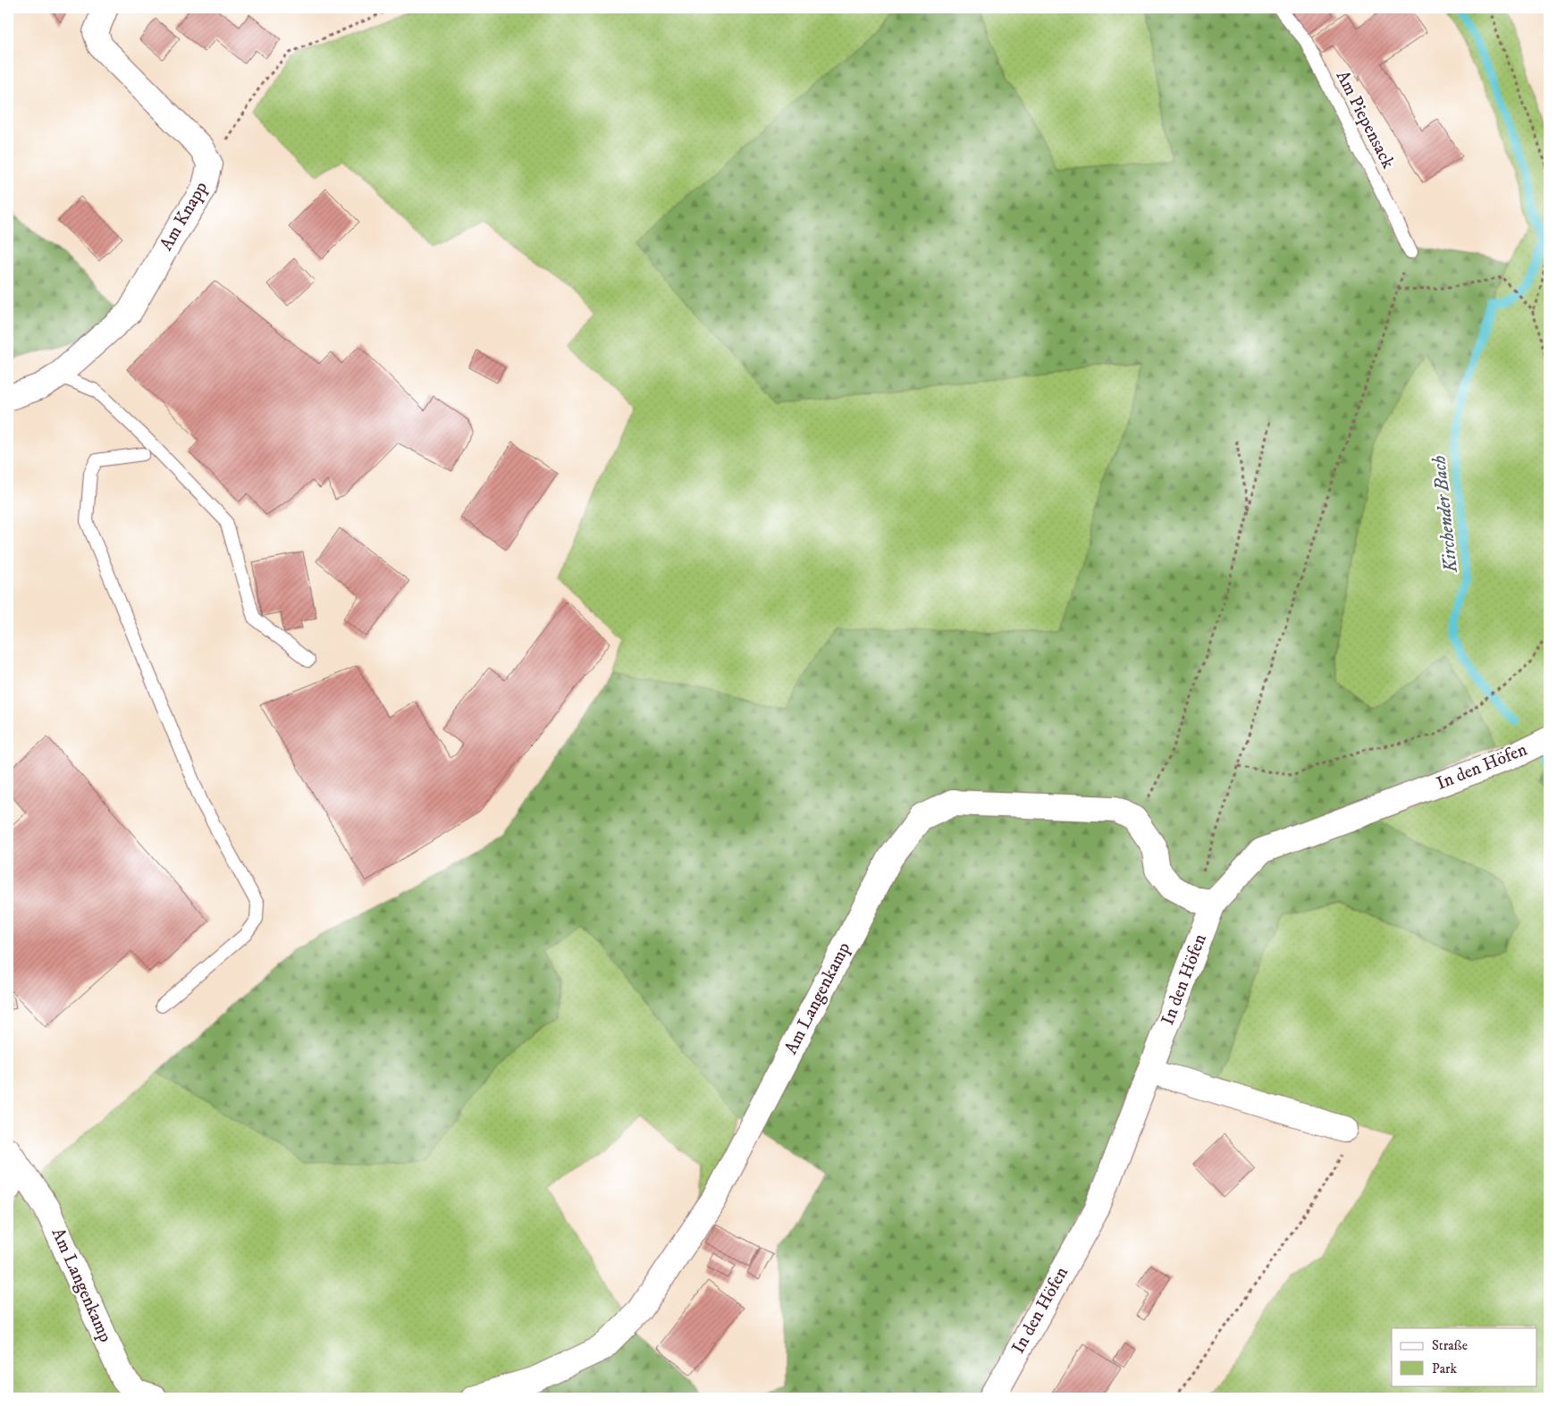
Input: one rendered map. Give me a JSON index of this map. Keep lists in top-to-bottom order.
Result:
{
  "streets": {
    "street": ["Am Knapp", "In den Höfen", "Am Langenkamp"],
    "lane": ["Am Piepensack"]
  },
  "water": ["Kirchender Bach"],
  "legend": ["Straße", "Park"]
}
